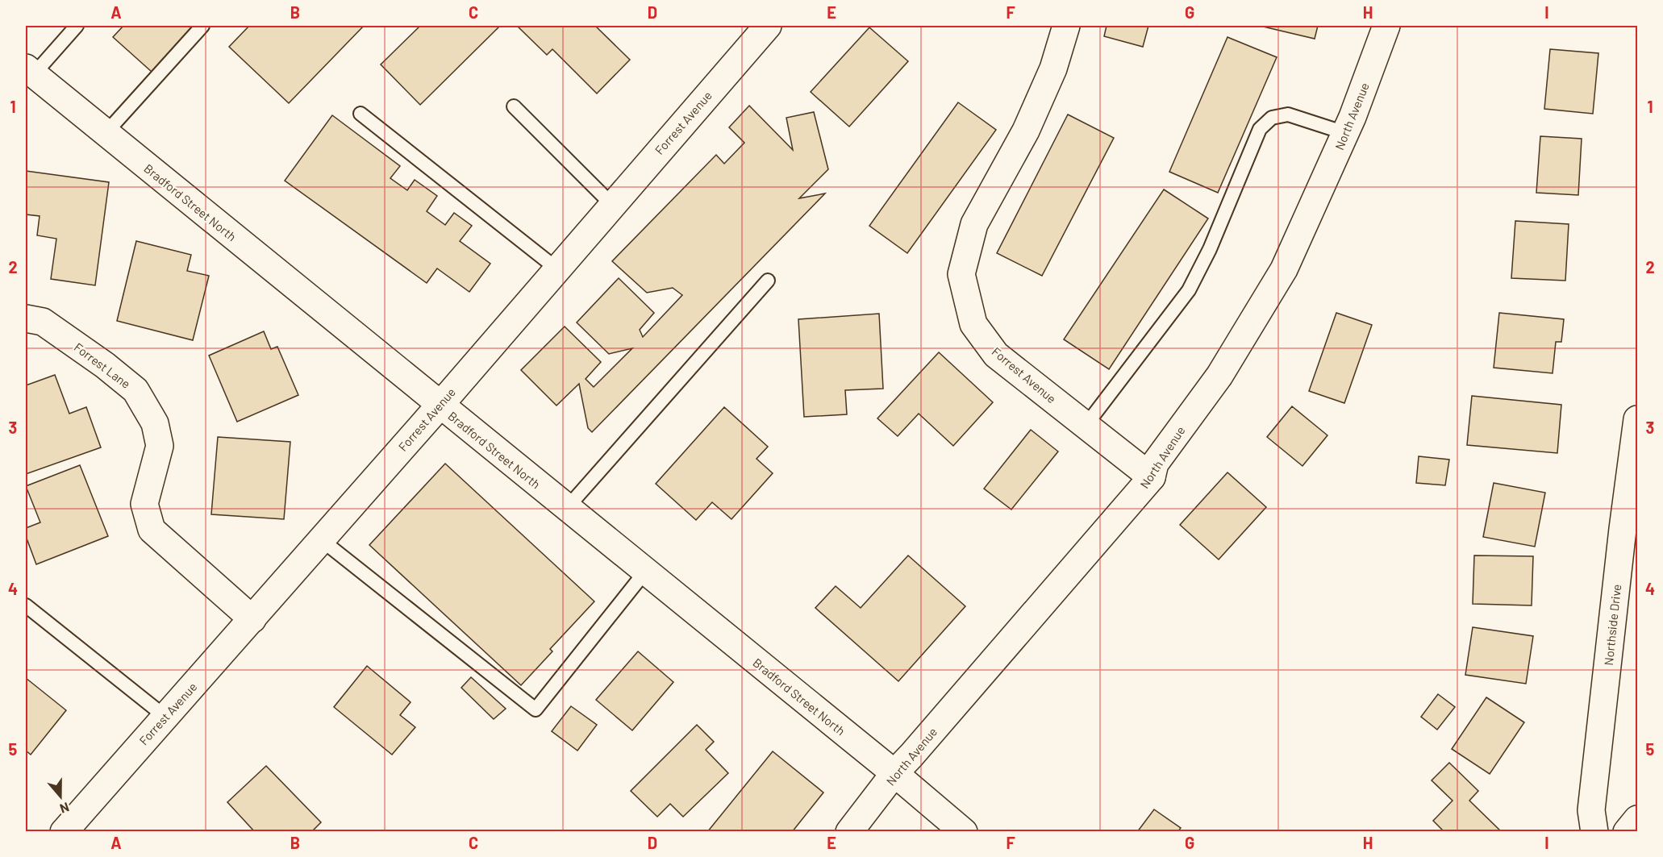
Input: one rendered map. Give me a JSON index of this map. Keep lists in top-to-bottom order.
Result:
{
  "streets": {
    "street": [
      "North Avenue",
      "Forrest Avenue",
      "Bradford Street North",
      "Forrest Lane",
      "Northside Drive"
    ]
  },
  "crossings": [
    ["North Avenue", "Forrest Avenue"],
    ["North Avenue", "Bradford Street North"],
    ["Forrest Avenue", "Bradford Street North"],
    ["Forrest Avenue", "Forrest Lane"]
  ],
  "north": "bottom",
  "grid": {
    "columns": [
      "A",
      "B",
      "C",
      "D",
      "E",
      "F",
      "G",
      "H",
      "I"
    ],
    "rows": [
      "1",
      "2",
      "3",
      "4",
      "5"
    ]
  }
}
